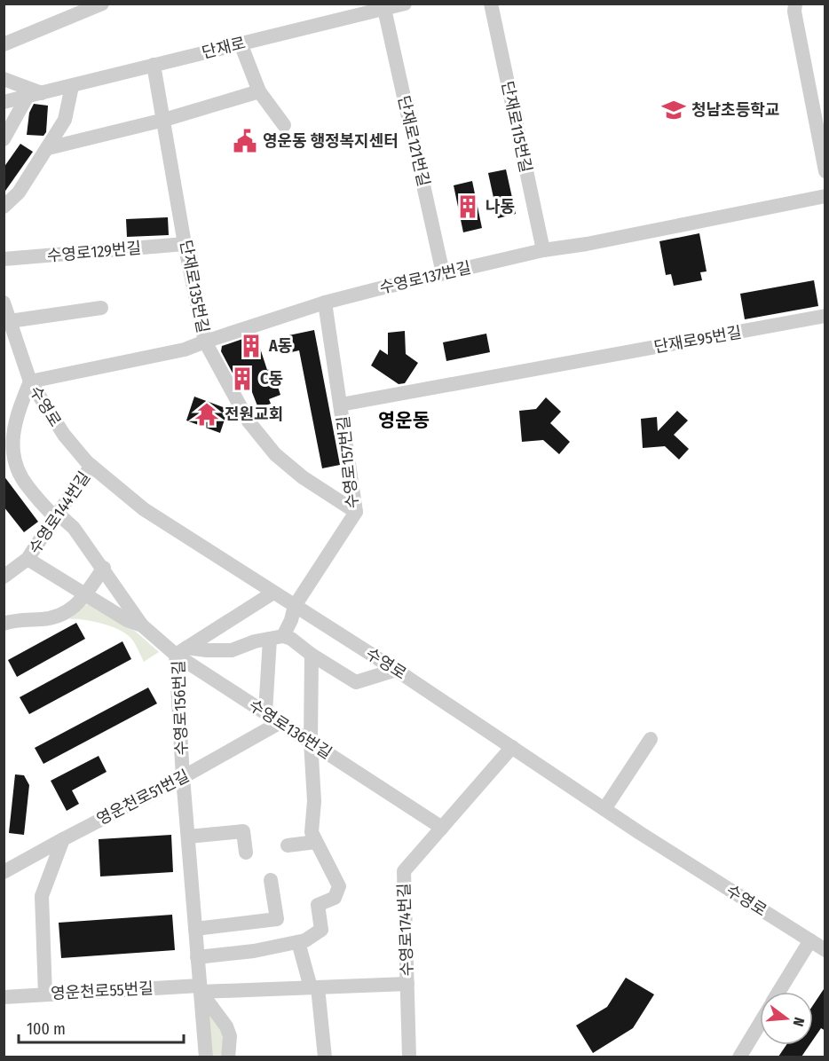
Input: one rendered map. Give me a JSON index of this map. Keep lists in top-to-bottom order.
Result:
{
  "streets": {
    "street": [
      "단재로",
      "단재로115번길",
      "단재로121번길",
      "수영로129번길",
      "수영로137번길",
      "단재로135번길",
      "단재로95번길",
      "수영로",
      "수영로157번길",
      "수영로144번길",
      "수영로156번길",
      "수영로136번길",
      "영운천로51번길",
      "수영로174번길",
      "영운천로55번길"
    ]
  },
  "crossings": [
    ["단재로", "단재로121번길"],
    ["단재로", "단재로135번길"],
    ["단재로115번길", "수영로137번길"],
    ["단재로121번길", "수영로137번길"],
    ["수영로129번길", "단재로135번길"],
    ["수영로137번길", "단재로135번길"],
    ["수영로137번길", "수영로"],
    ["수영로137번길", "수영로157번길"],
    ["수영로137번길", "수영로136번길"],
    ["단재로135번길", "수영로157번길"],
    ["단재로95번길", "수영로157번길"],
    ["수영로", "수영로157번길"],
    ["수영로", "수영로144번길"],
    ["수영로", "수영로156번길"],
    ["수영로", "수영로136번길"],
    ["수영로", "수영로174번길"],
    ["수영로157번길", "수영로156번길"],
    ["수영로157번길", "수영로136번길"],
    ["수영로144번길", "수영로136번길"],
    ["수영로156번길", "수영로136번길"],
    ["수영로156번길", "영운천로51번길"],
    ["수영로156번길", "영운천로55번길"],
    ["수영로136번길", "영운천로51번길"],
    ["수영로136번길", "수영로174번길"],
    ["수영로174번길", "영운천로55번길"]
  ],
  "districts": ["영운동"],
  "places": {
    "school or university": ["청남초등학교"],
    "public building": ["영운동 행정복지센터"],
    "building": ["나동", "A동", "C동"],
    "temple": ["전원교회"]
  },
  "scale_bar": "100 m",
  "north": "right"
}
